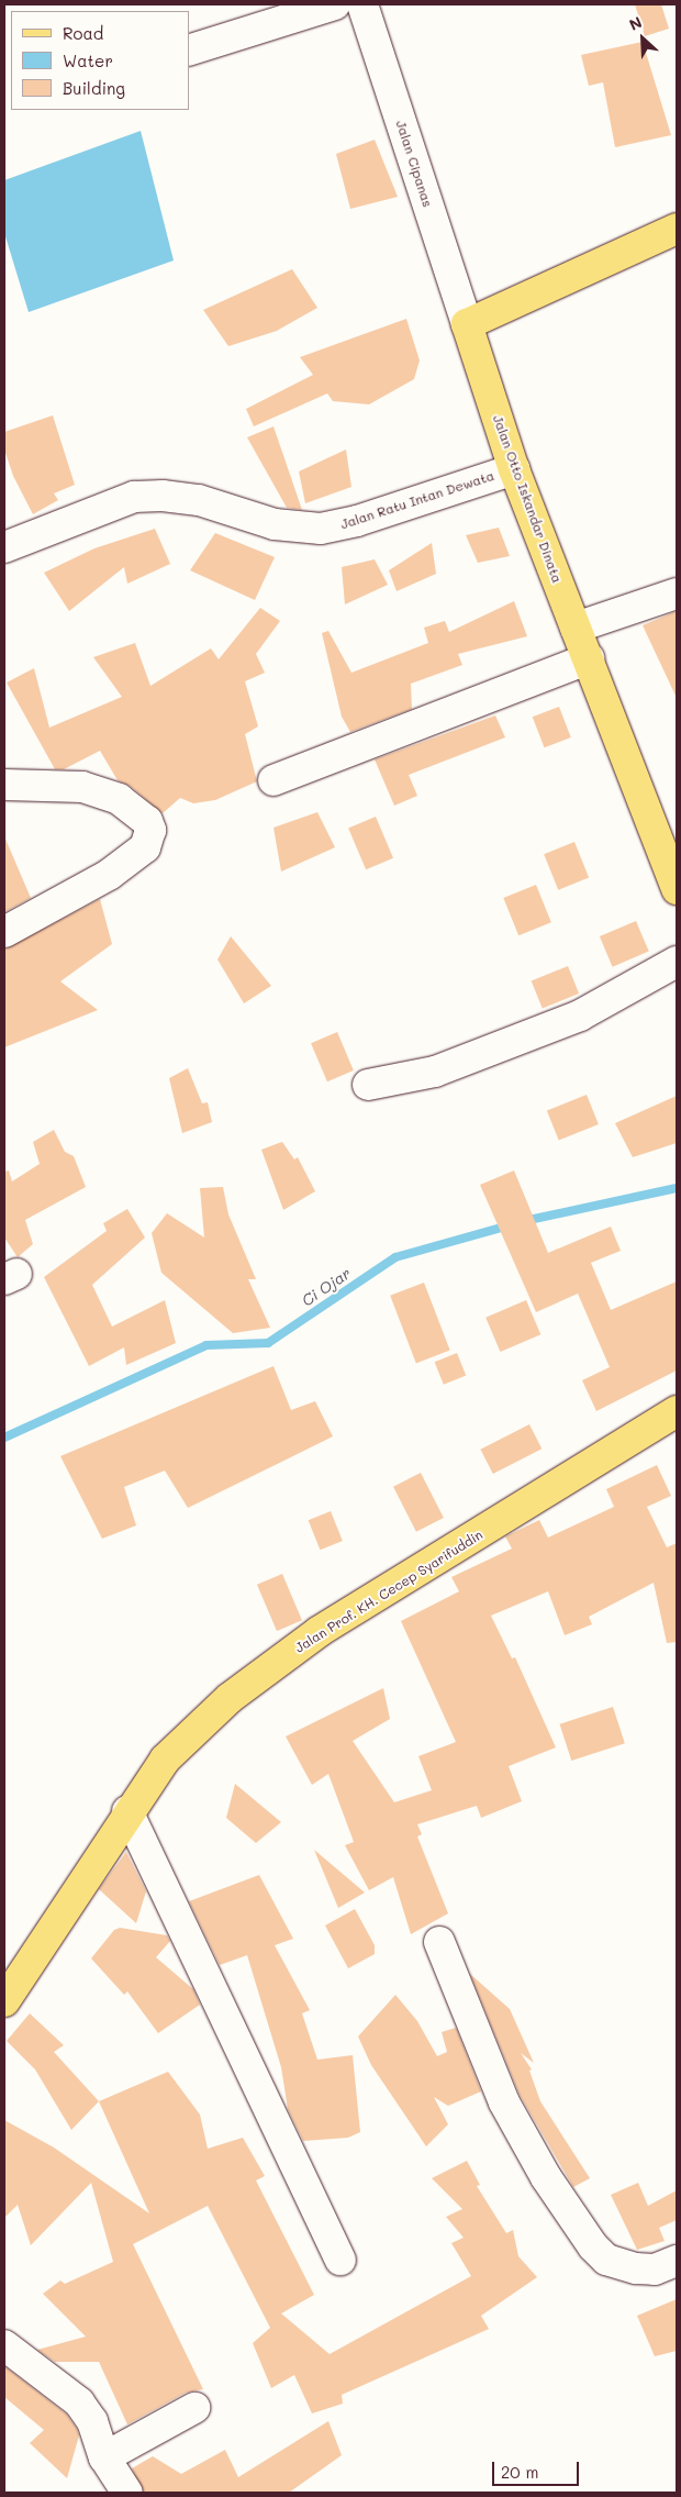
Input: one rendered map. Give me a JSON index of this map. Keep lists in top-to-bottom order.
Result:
{
  "streets": {
    "main road": ["Jalan Otto Iskandar Dinata", "Jalan Prof. KH. Cecep Syarifuddin"],
    "street": ["Jalan Cipanas", "Jalan Ratu Intan Dewata"]
  },
  "crossings": [
    ["Jalan Cipanas", "Jalan Otto Iskandar Dinata"],
    ["Jalan Otto Iskandar Dinata", "Jalan Ratu Intan Dewata"]
  ],
  "water": ["Ci Ojar"],
  "legend": ["Road", "Water", "Building"],
  "scale_bar": "20 m",
  "north": "top left"
}
